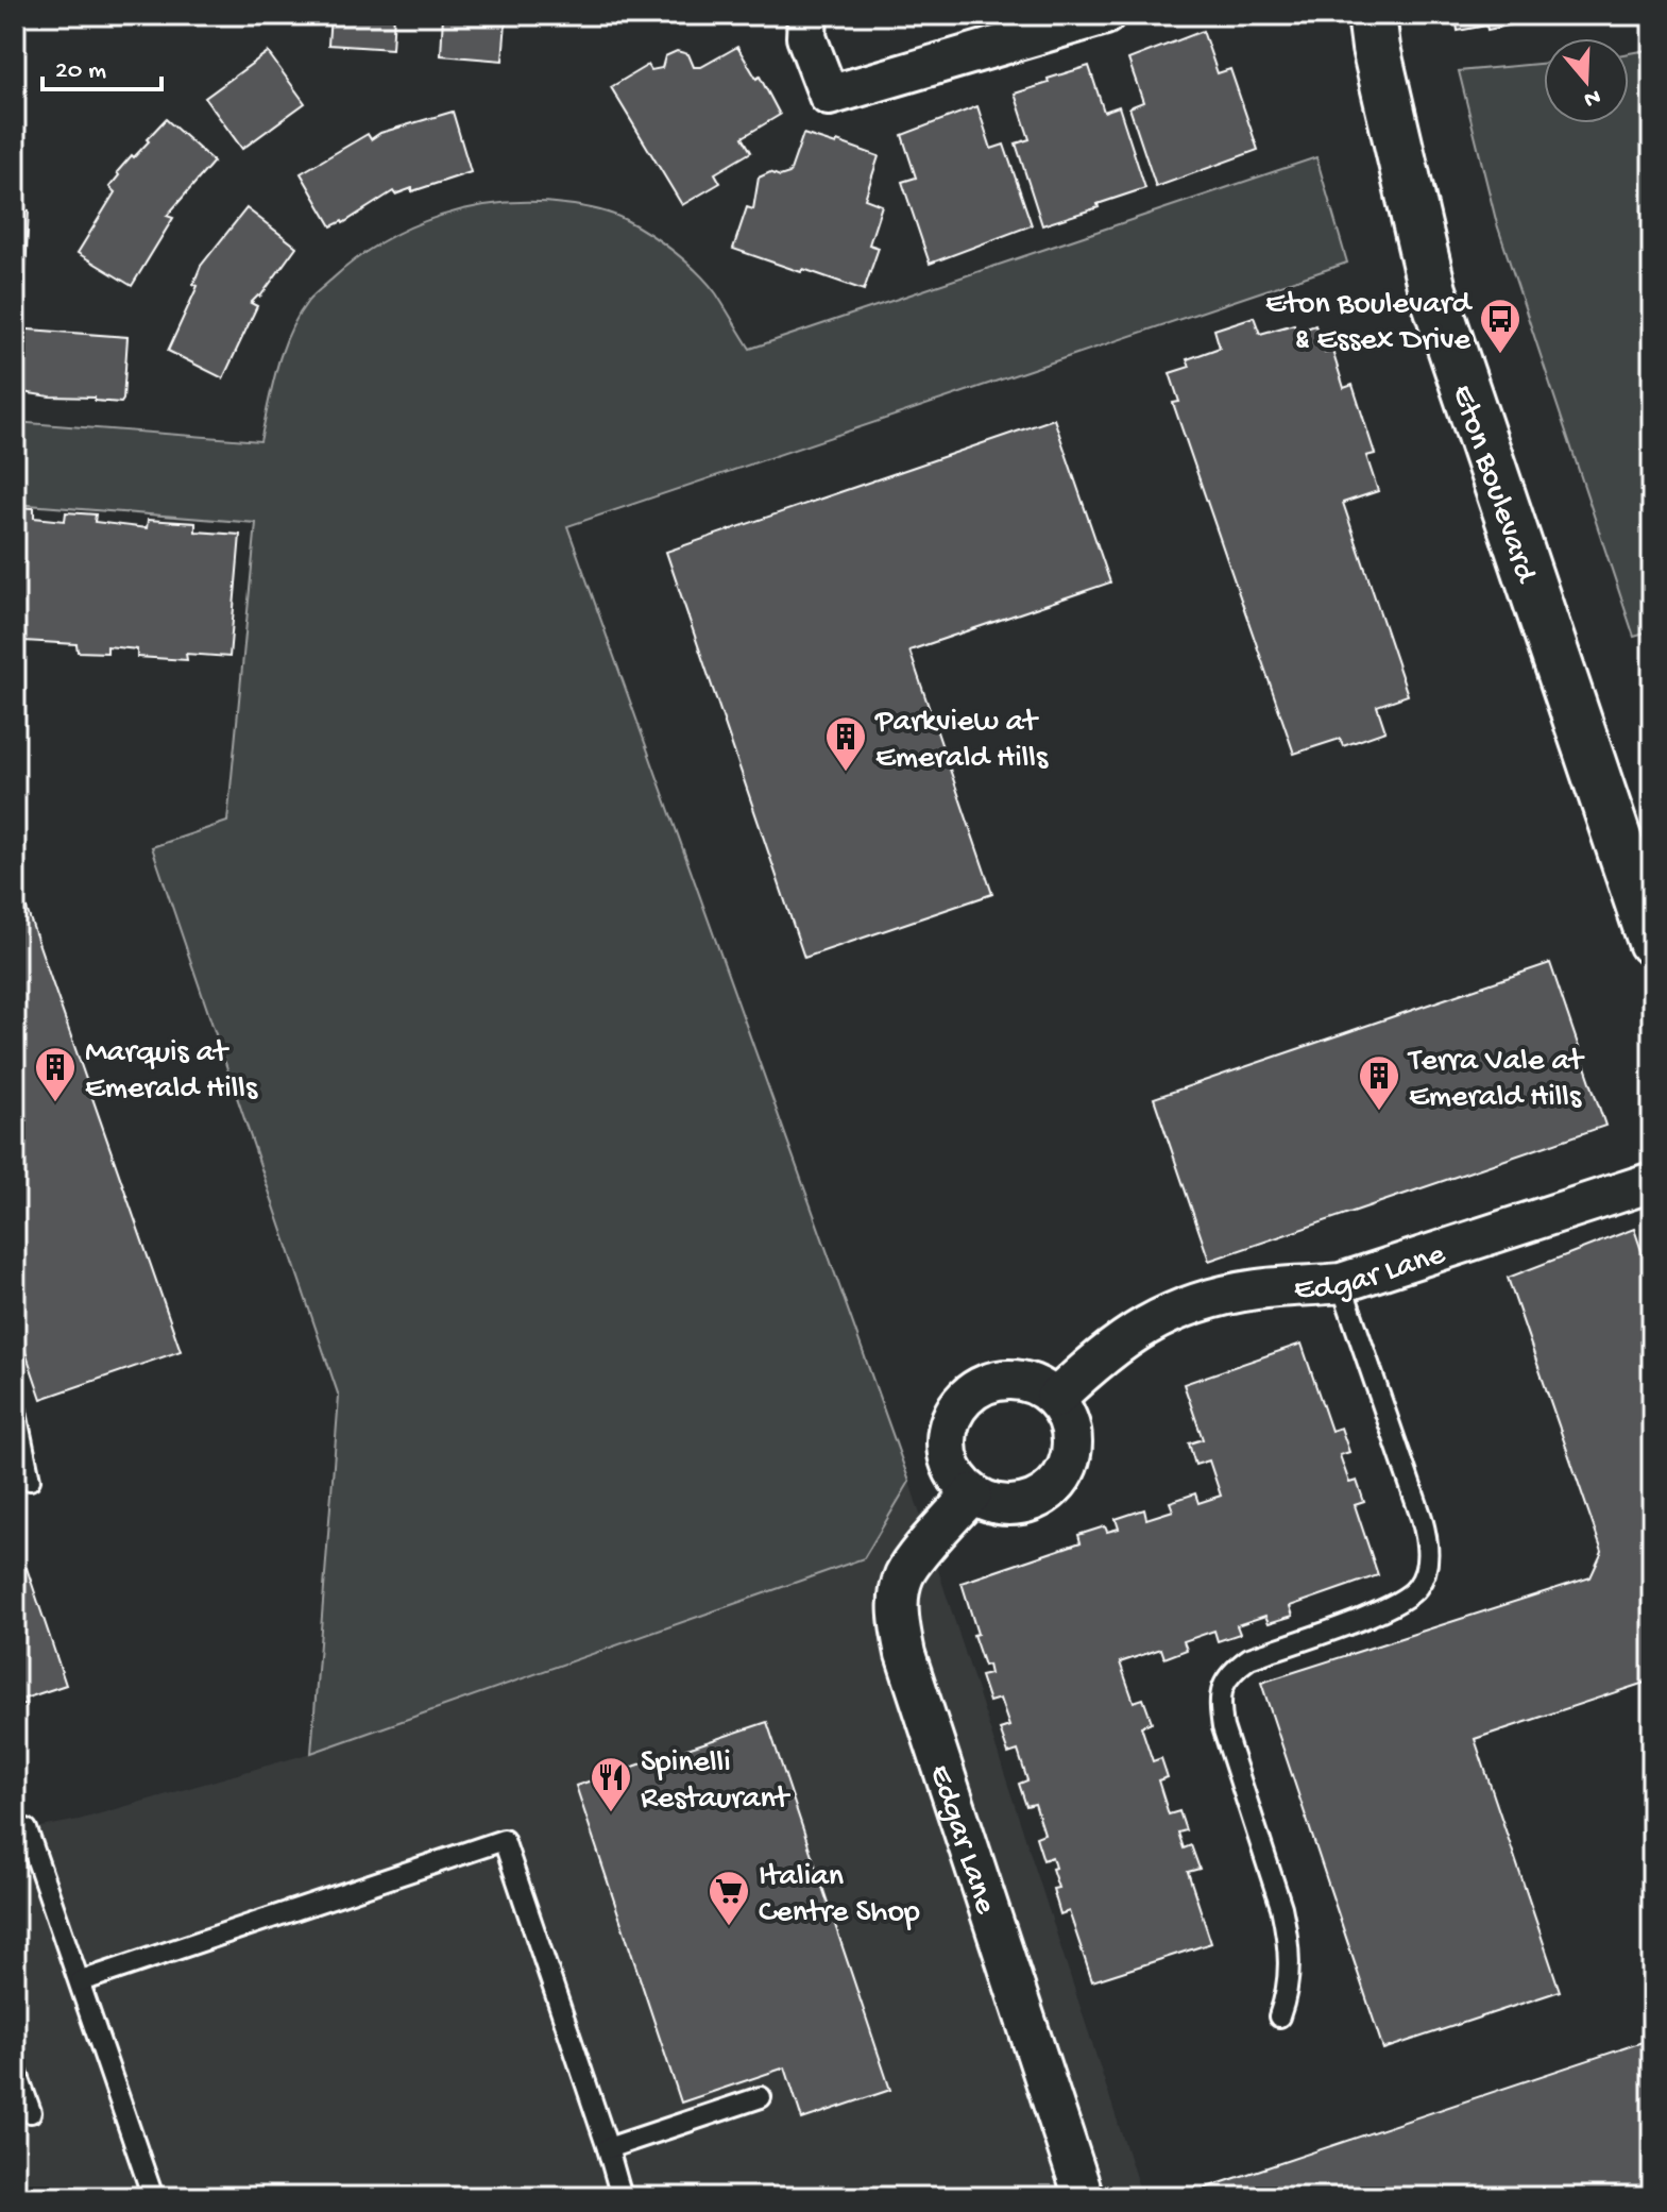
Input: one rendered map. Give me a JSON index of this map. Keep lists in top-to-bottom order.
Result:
{
  "streets": {
    "street": ["Eton Boulevard", "Edgar Lane"]
  },
  "places": {
    "bus stop": ["Eton Boulevard & Essex Drive"],
    "building": ["Parkview at Emerald Hills", "Marquis at Emerald Hills", "Terra Vale at Emerald Hills"],
    "restaurant": ["Spinelli Restaurant"],
    "supermarket": ["Italian Centre Shop"]
  },
  "scale_bar": "20 m",
  "north": "bottom"
}
